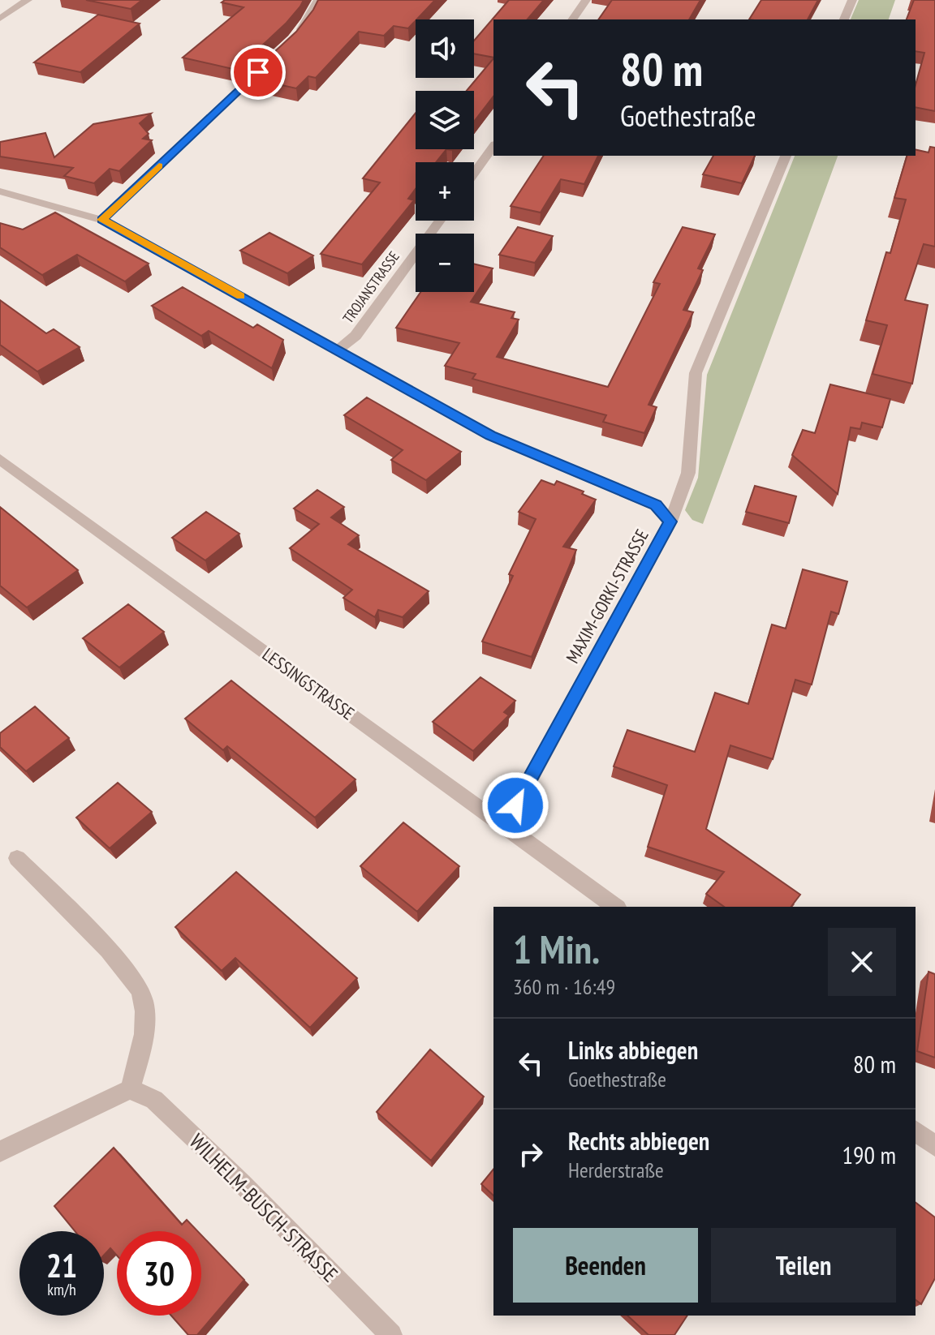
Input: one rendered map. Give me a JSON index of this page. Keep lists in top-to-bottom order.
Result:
{
  "streets": {
    "street": [
      "TROJANSTRASSE",
      "MAXIM-GORKI-STRASSE",
      "LESSINGSTRASSE",
      "WILHELM-BUSCH-STRASSE"
    ]
  },
  "crossings": [
    ["MAXIM-GORKI-STRASSE", "LESSINGSTRASSE"]
  ],
  "page": {
    "map_buttons": ["+", "−"],
    "turn": ["80 m", "Goethestraße"],
    "heading": ["1 Min.", "360 m · 16:49"],
    "list": [
      {
        "name": "Links abbiegen",
        "note": "Goethestraße",
        "value": "80 m"
      },
      {
        "name": "Rechts abbiegen",
        "note": "Herderstraße",
        "value": "190 m"
      }
    ],
    "buttons": ["Beenden", "Teilen"],
    "speed": "21 km/h",
    "limit": "30"
  }
}
